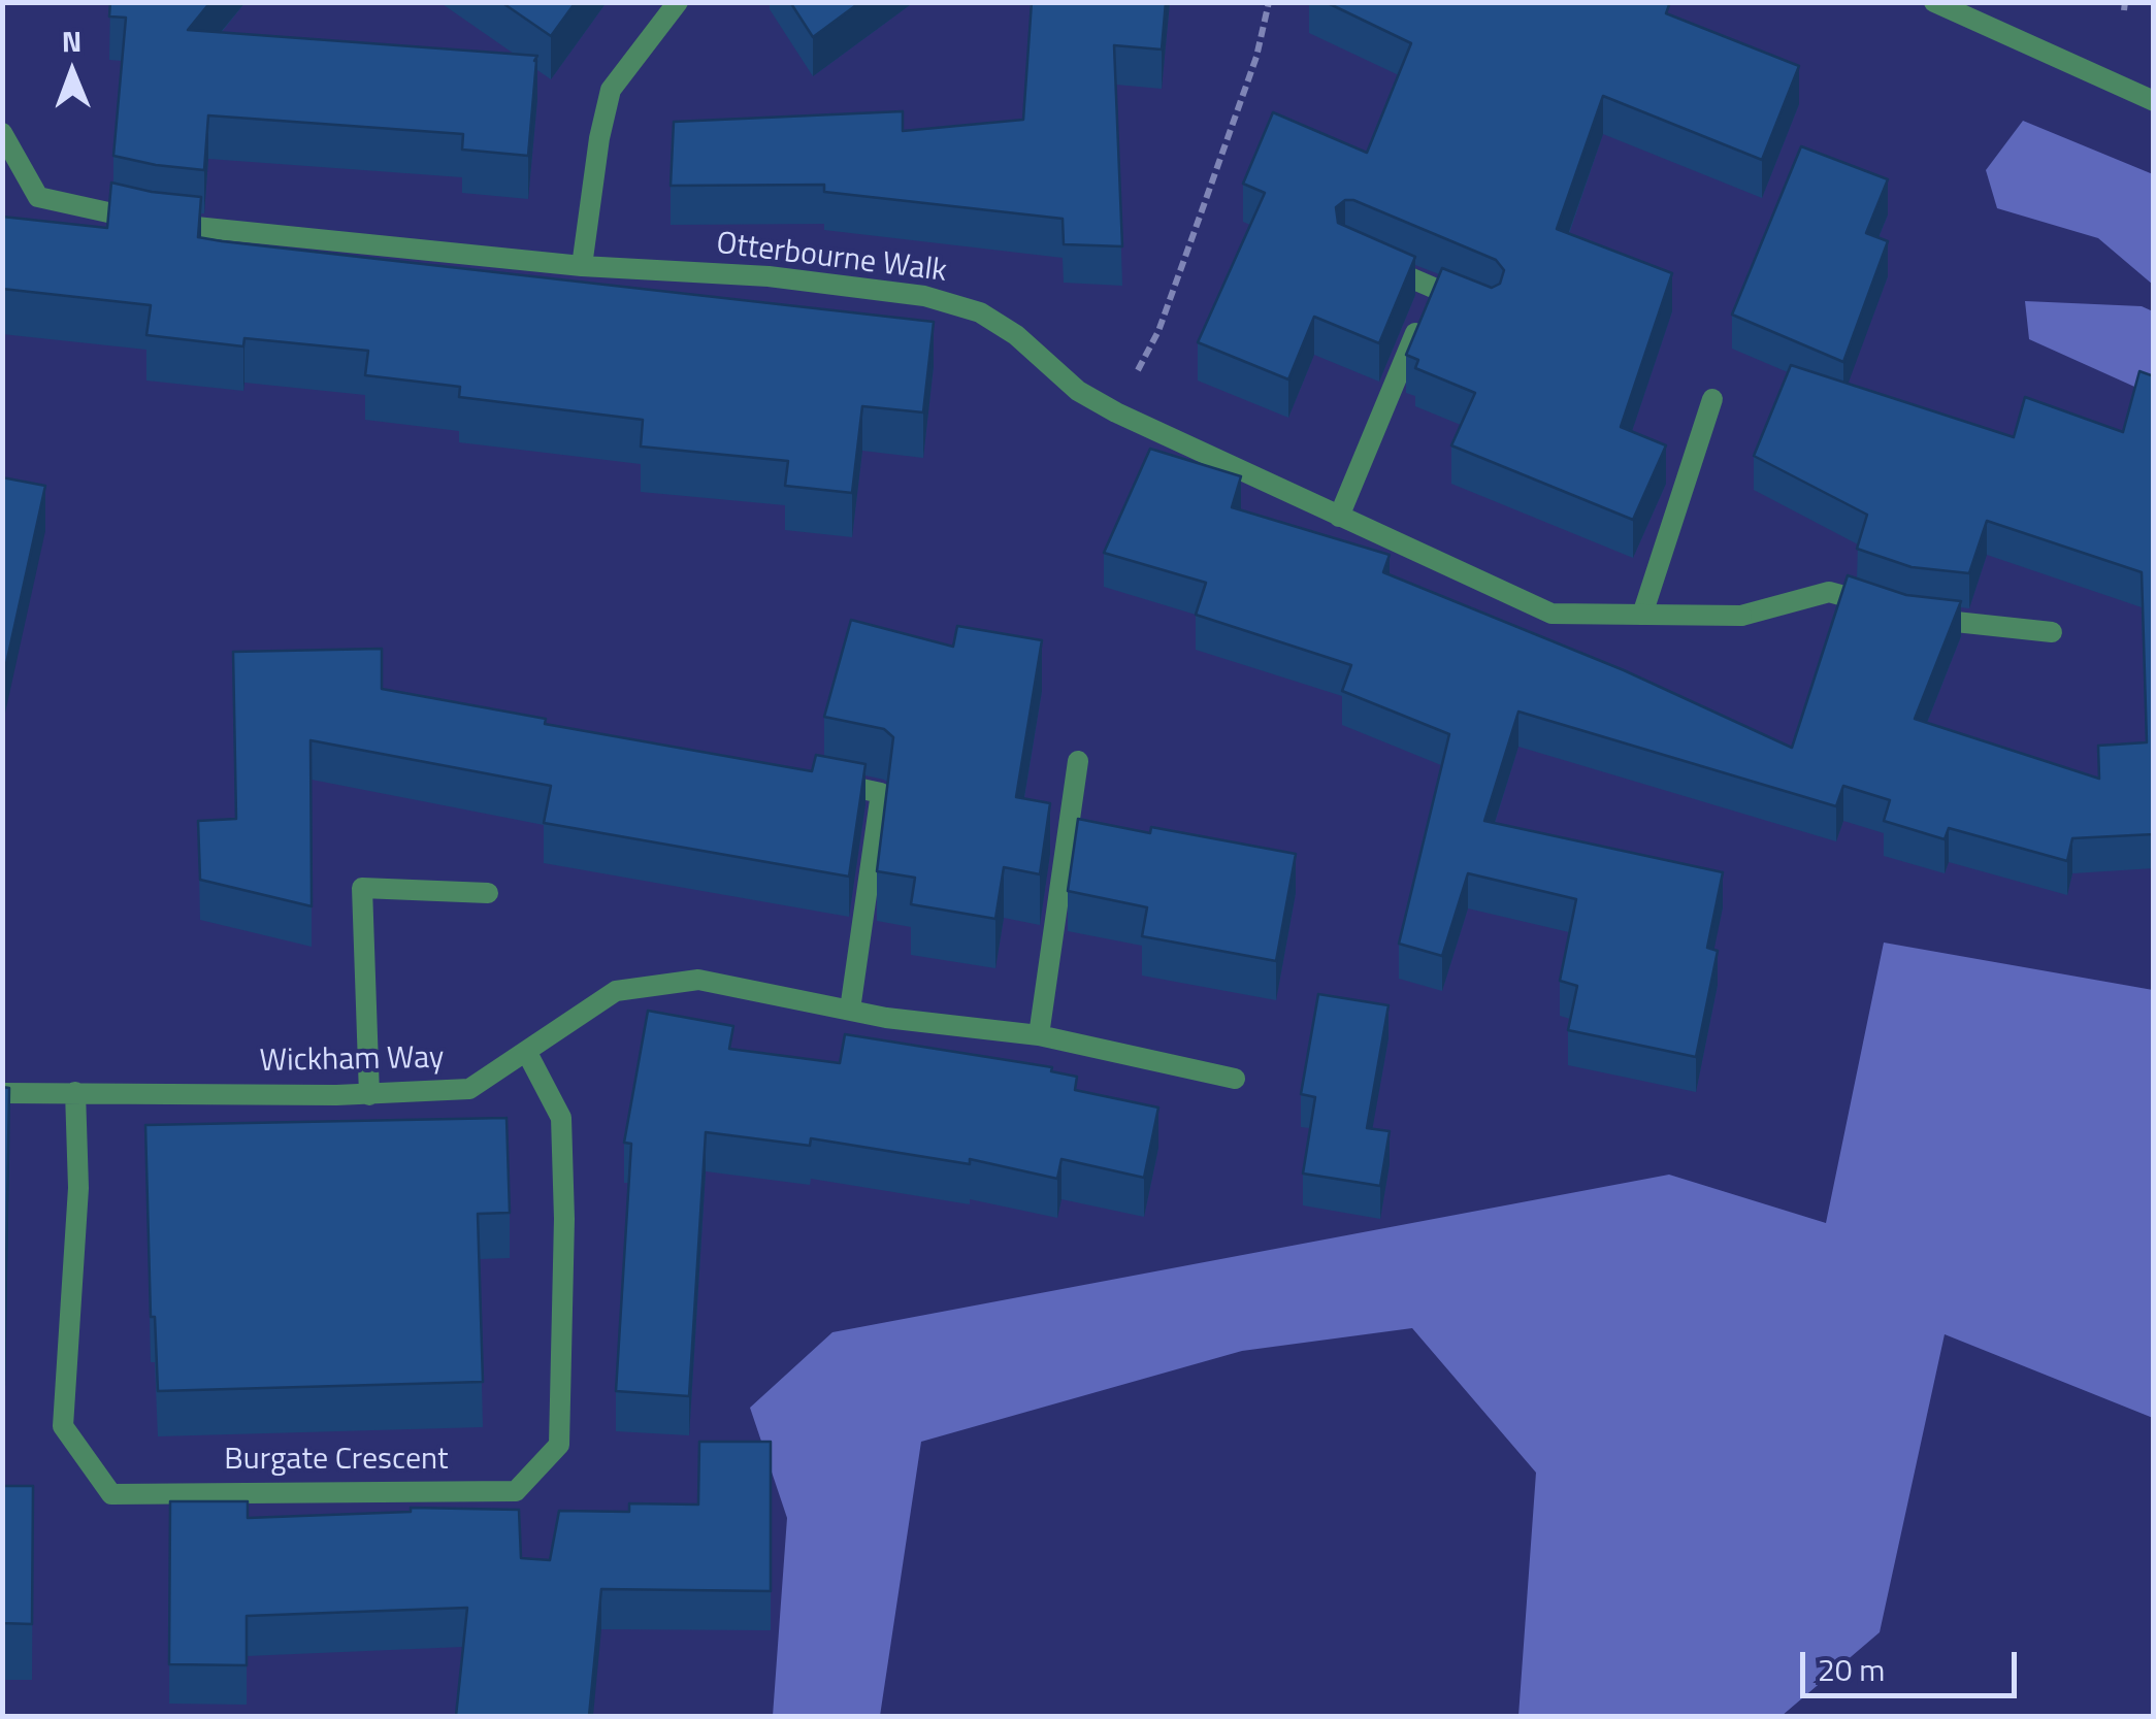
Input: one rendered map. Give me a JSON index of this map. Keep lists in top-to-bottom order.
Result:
{
  "streets": {
    "street": ["Otterbourne Walk", "Wickham Way", "Burgate Crescent"]
  },
  "crossings": [
    ["Wickham Way", "Burgate Crescent"]
  ],
  "scale_bar": "20 m",
  "north": "top"
}
